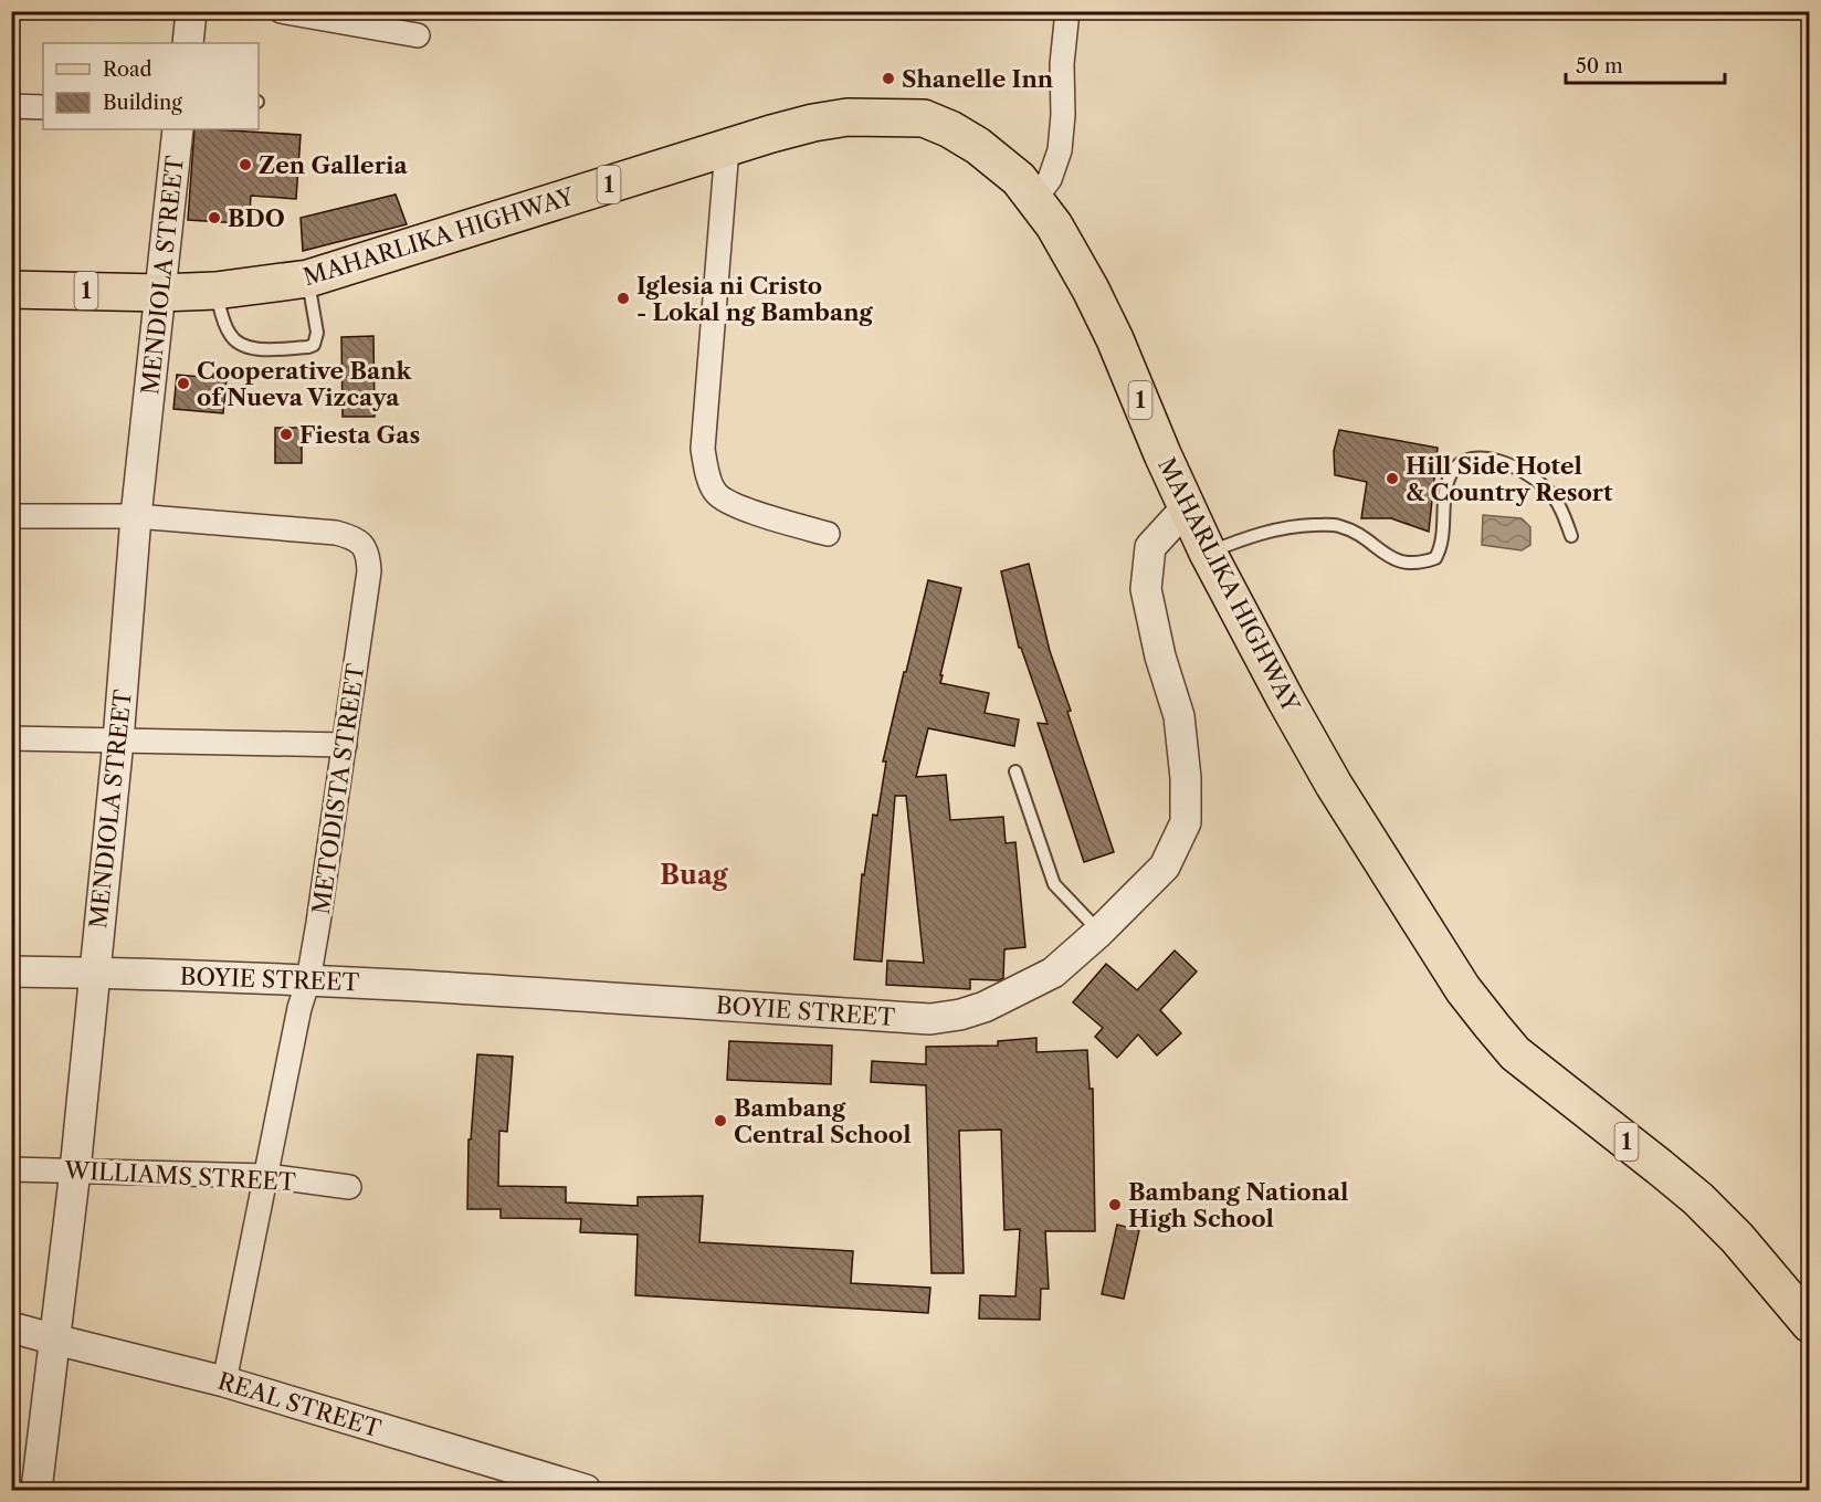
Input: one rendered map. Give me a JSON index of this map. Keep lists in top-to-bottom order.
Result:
{
  "streets": {
    "main road": ["1", "MAHARLIKA HIGHWAY"],
    "street": [
      "MENDIOLA STREET",
      "METODISTA STREET",
      "BOYIE STREET",
      "WILLIAMS STREET",
      "REAL STREET"
    ]
  },
  "crossings": [
    ["MAHARLIKA HIGHWAY", "MENDIOLA STREET"],
    ["MAHARLIKA HIGHWAY", "BOYIE STREET"],
    ["MENDIOLA STREET", "METODISTA STREET"],
    ["MENDIOLA STREET", "BOYIE STREET"],
    ["MENDIOLA STREET", "WILLIAMS STREET"],
    ["MENDIOLA STREET", "REAL STREET"],
    ["METODISTA STREET", "BOYIE STREET"],
    ["METODISTA STREET", "WILLIAMS STREET"],
    ["METODISTA STREET", "REAL STREET"]
  ],
  "districts": ["Buag"],
  "places": [
    "Shanelle Inn",
    "Zen Galleria",
    "BDO",
    "Iglesia ni Cristo - Lokal ng Bambang",
    "Cooperative Bank of Nueva Vizcaya",
    "Fiesta Gas",
    "Hill Side Hotel & Country Resort",
    "Bambang Central School",
    "Bambang National High School"
  ],
  "legend": ["Road", "Building"],
  "scale_bar": "50 m"
}
